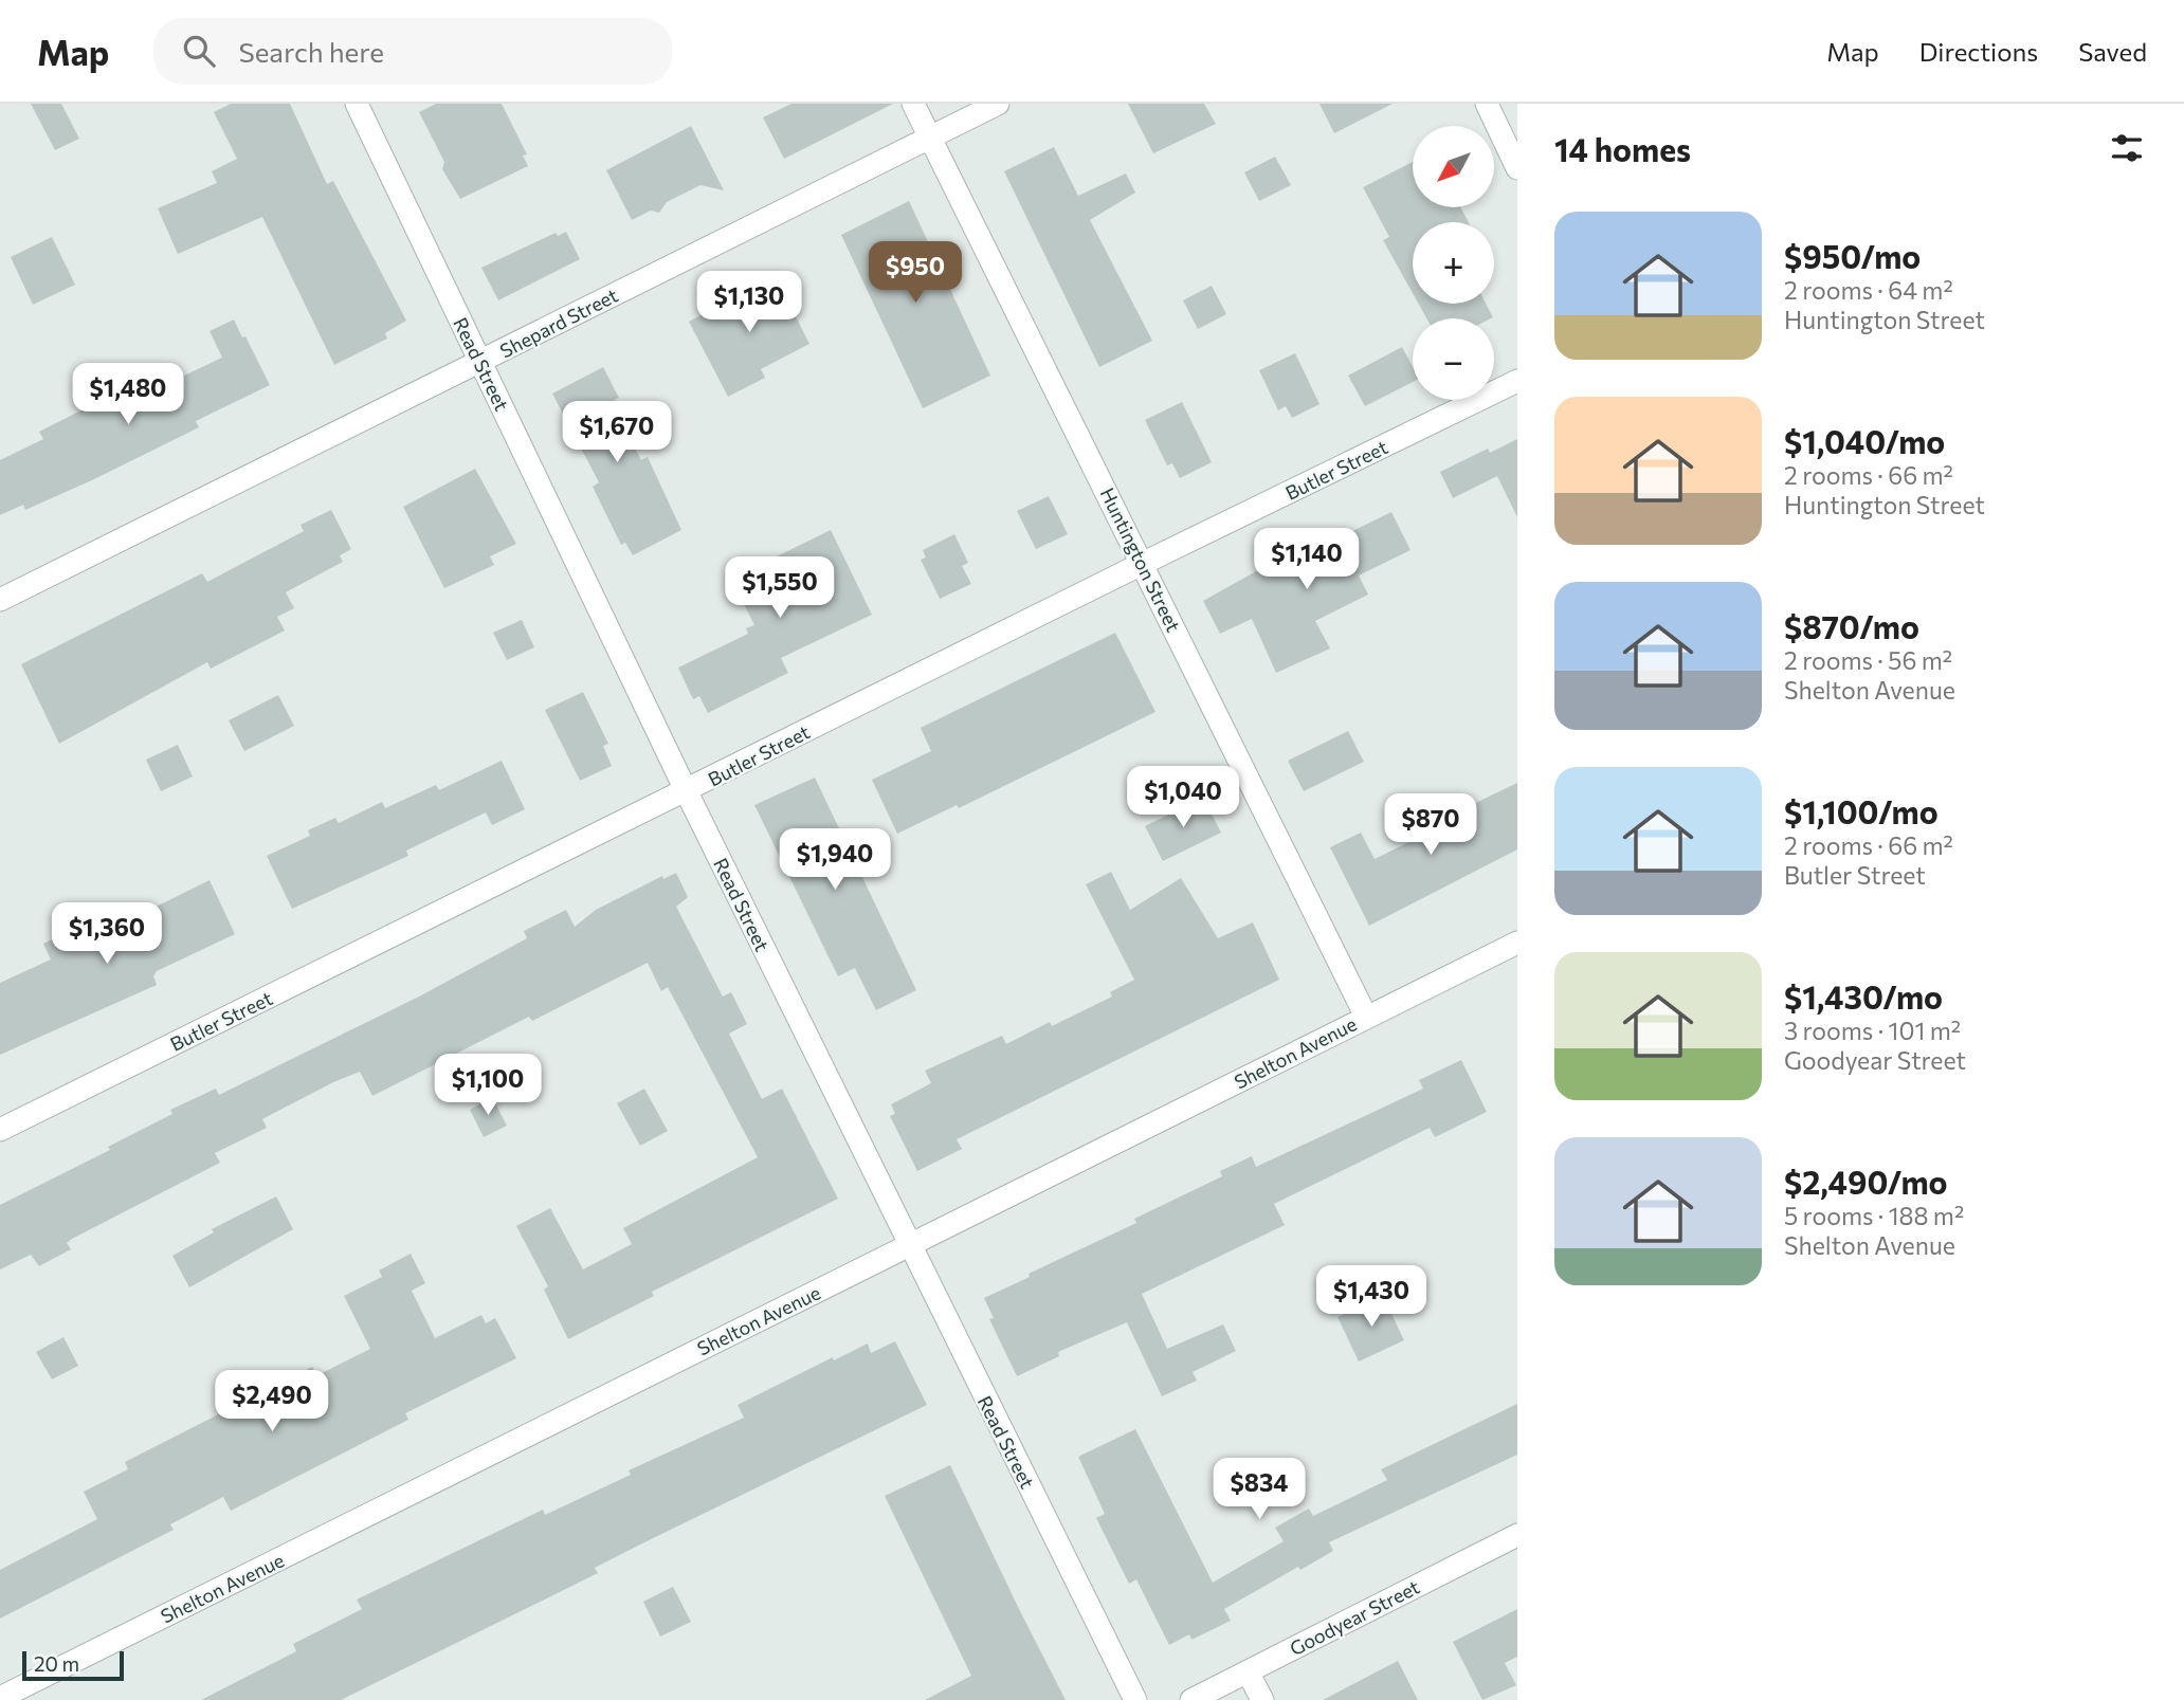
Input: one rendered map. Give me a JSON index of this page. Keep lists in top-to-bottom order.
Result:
{
  "streets": {
    "street": [
      "Shepard Street",
      "Read Street",
      "Butler Street",
      "Huntington Street",
      "Shelton Avenue",
      "Goodyear Street"
    ]
  },
  "crossings": [
    ["Shepard Street", "Read Street"],
    ["Shepard Street", "Huntington Street"],
    ["Read Street", "Butler Street"],
    ["Read Street", "Shelton Avenue"],
    ["Butler Street", "Huntington Street"],
    ["Huntington Street", "Shelton Avenue"]
  ],
  "scale_bar": "20 m",
  "north": "bottom left",
  "page": {
    "header": "Map",
    "search": "Search here",
    "nav": ["Map", "Directions", "Saved"],
    "heading": "14 homes",
    "map_buttons": ["+", "−"],
    "list": [
      {
        "name": "$950/mo",
        "note": "2 rooms · 64 m² · Huntington Street"
      },
      {
        "name": "$1,040/mo",
        "note": "2 rooms · 66 m² · Huntington Street"
      },
      {
        "name": "$870/mo",
        "note": "2 rooms · 56 m² · Shelton Avenue"
      },
      {
        "name": "$1,100/mo",
        "note": "2 rooms · 66 m² · Butler Street"
      },
      {
        "name": "$1,430/mo",
        "note": "3 rooms · 101 m² · Goodyear Street"
      },
      {
        "name": "$2,490/mo",
        "note": "5 rooms · 188 m² · Shelton Avenue"
      }
    ],
    "price": [
      "$950",
      "$1,130",
      "$1,480",
      "$1,670",
      "$1,140",
      "$1,550",
      "$1,040",
      "$870",
      "$1,940",
      "$1,360",
      "$1,100",
      "$1,430",
      "$2,490",
      "$834"
    ],
    "scale": "20 m"
  }
}
